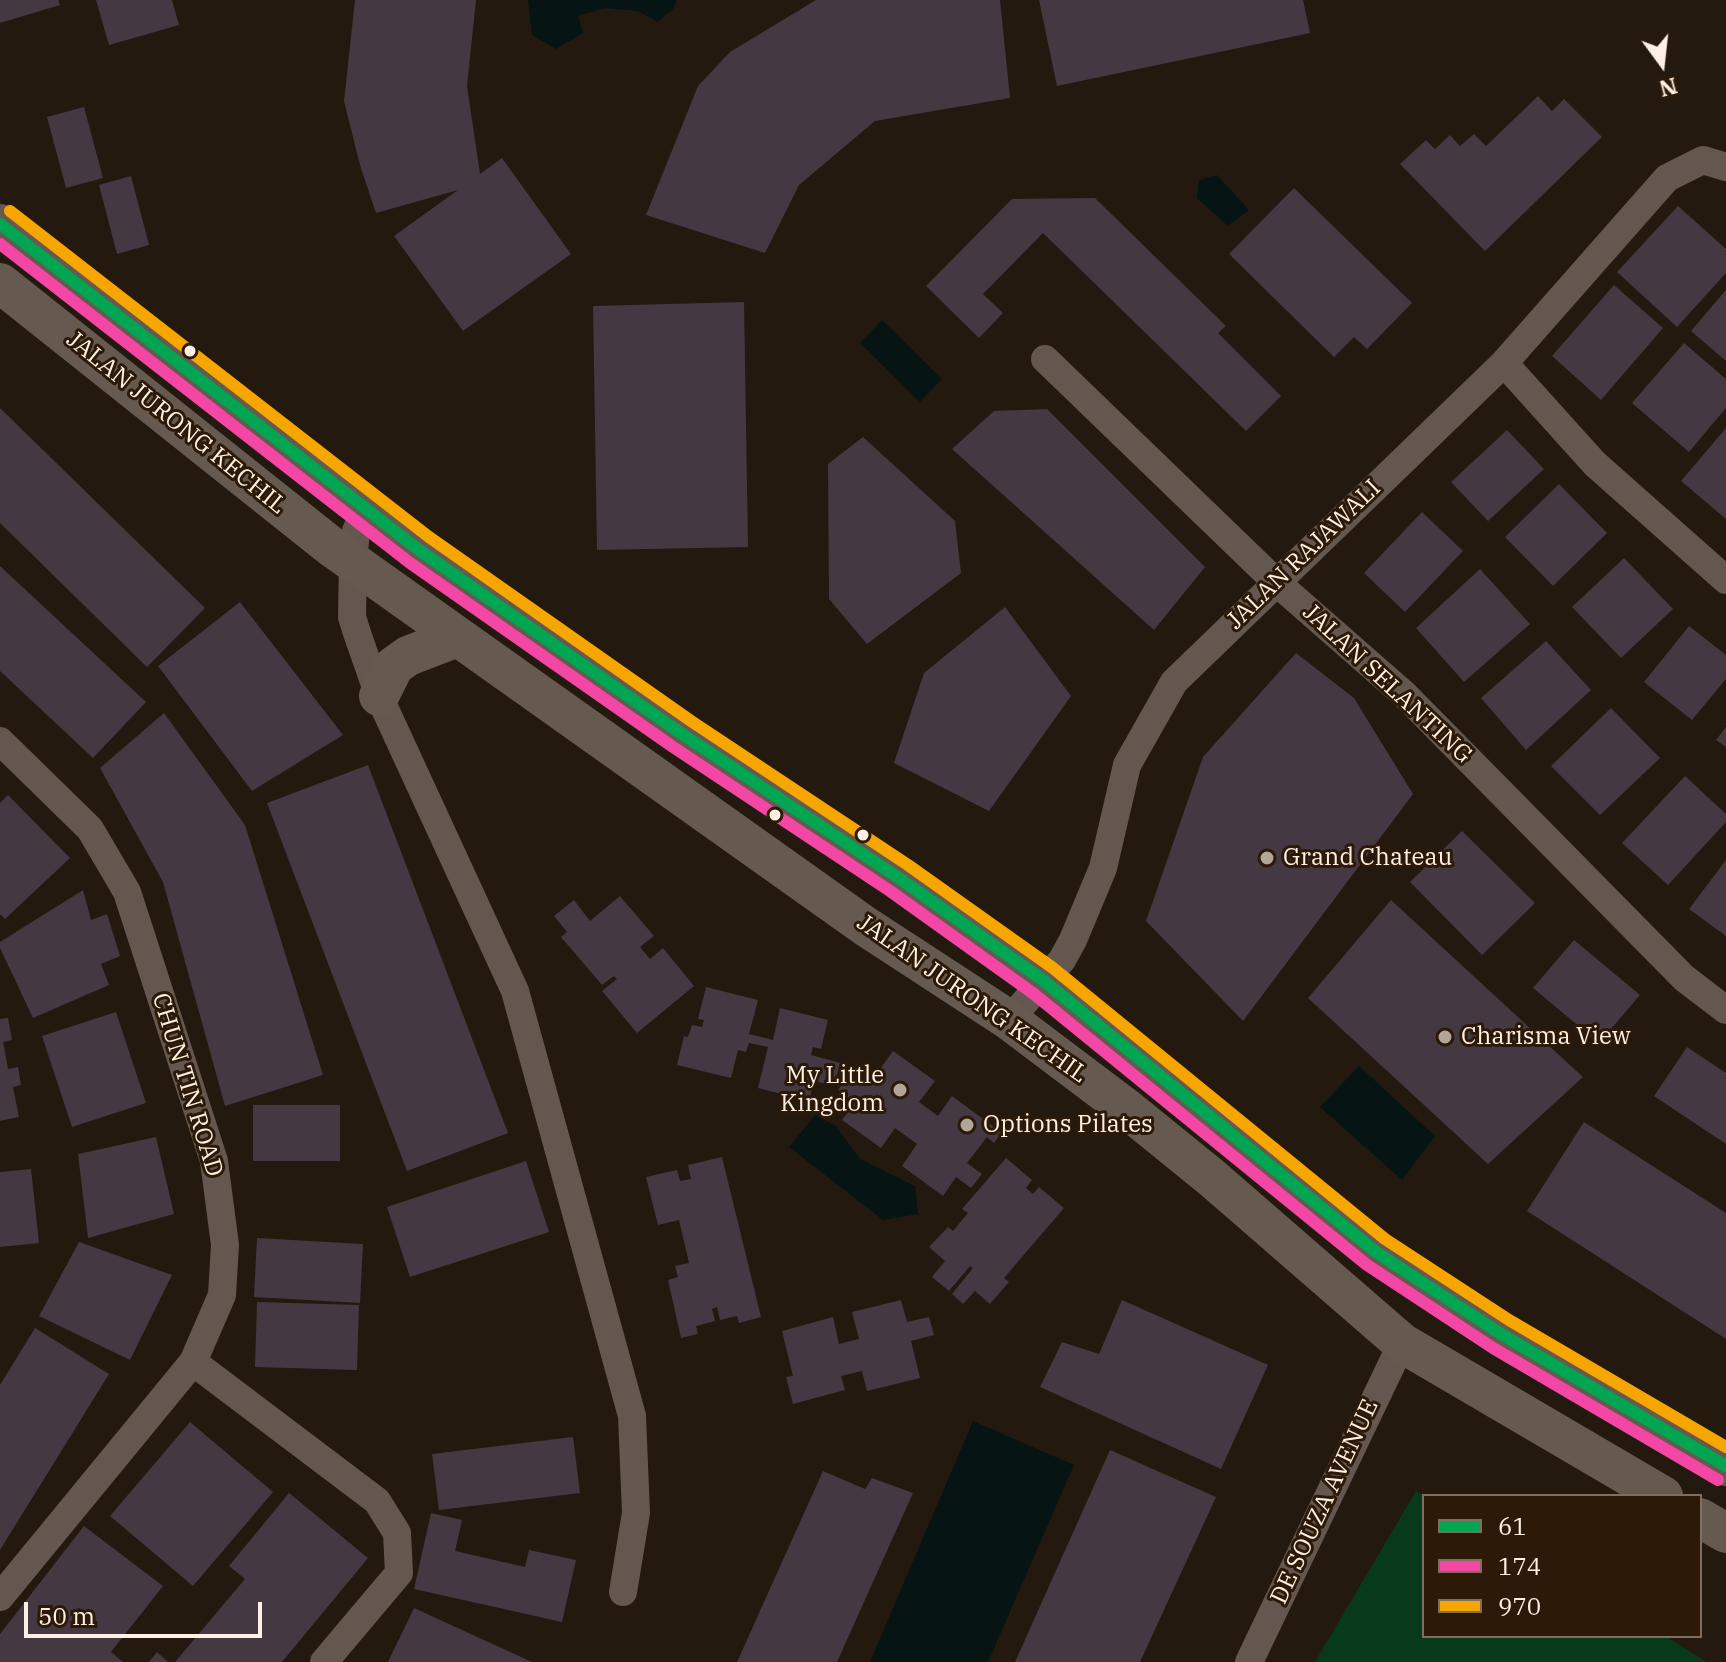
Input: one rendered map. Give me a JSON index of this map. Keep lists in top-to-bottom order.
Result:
{
  "streets": {
    "main road": ["JALAN JURONG KECHIL"],
    "street": [
      "JALAN RAJAWALI",
      "JALAN SELANTING",
      "CHUN TIN ROAD",
      "DE SOUZA AVENUE"
    ]
  },
  "crossings": [
    ["JALAN JURONG KECHIL", "JALAN RAJAWALI"],
    ["JALAN JURONG KECHIL", "DE SOUZA AVENUE"],
    ["JALAN RAJAWALI", "JALAN SELANTING"]
  ],
  "places": [
    "Grand Chateau",
    "Charisma View",
    "My Little Kingdom",
    "Options Pilates"
  ],
  "lines": ["transit line 970", "transit line 61", "transit line 174"],
  "legend": ["61", "174", "970"],
  "scale_bar": "50 m",
  "north": "bottom"
}
